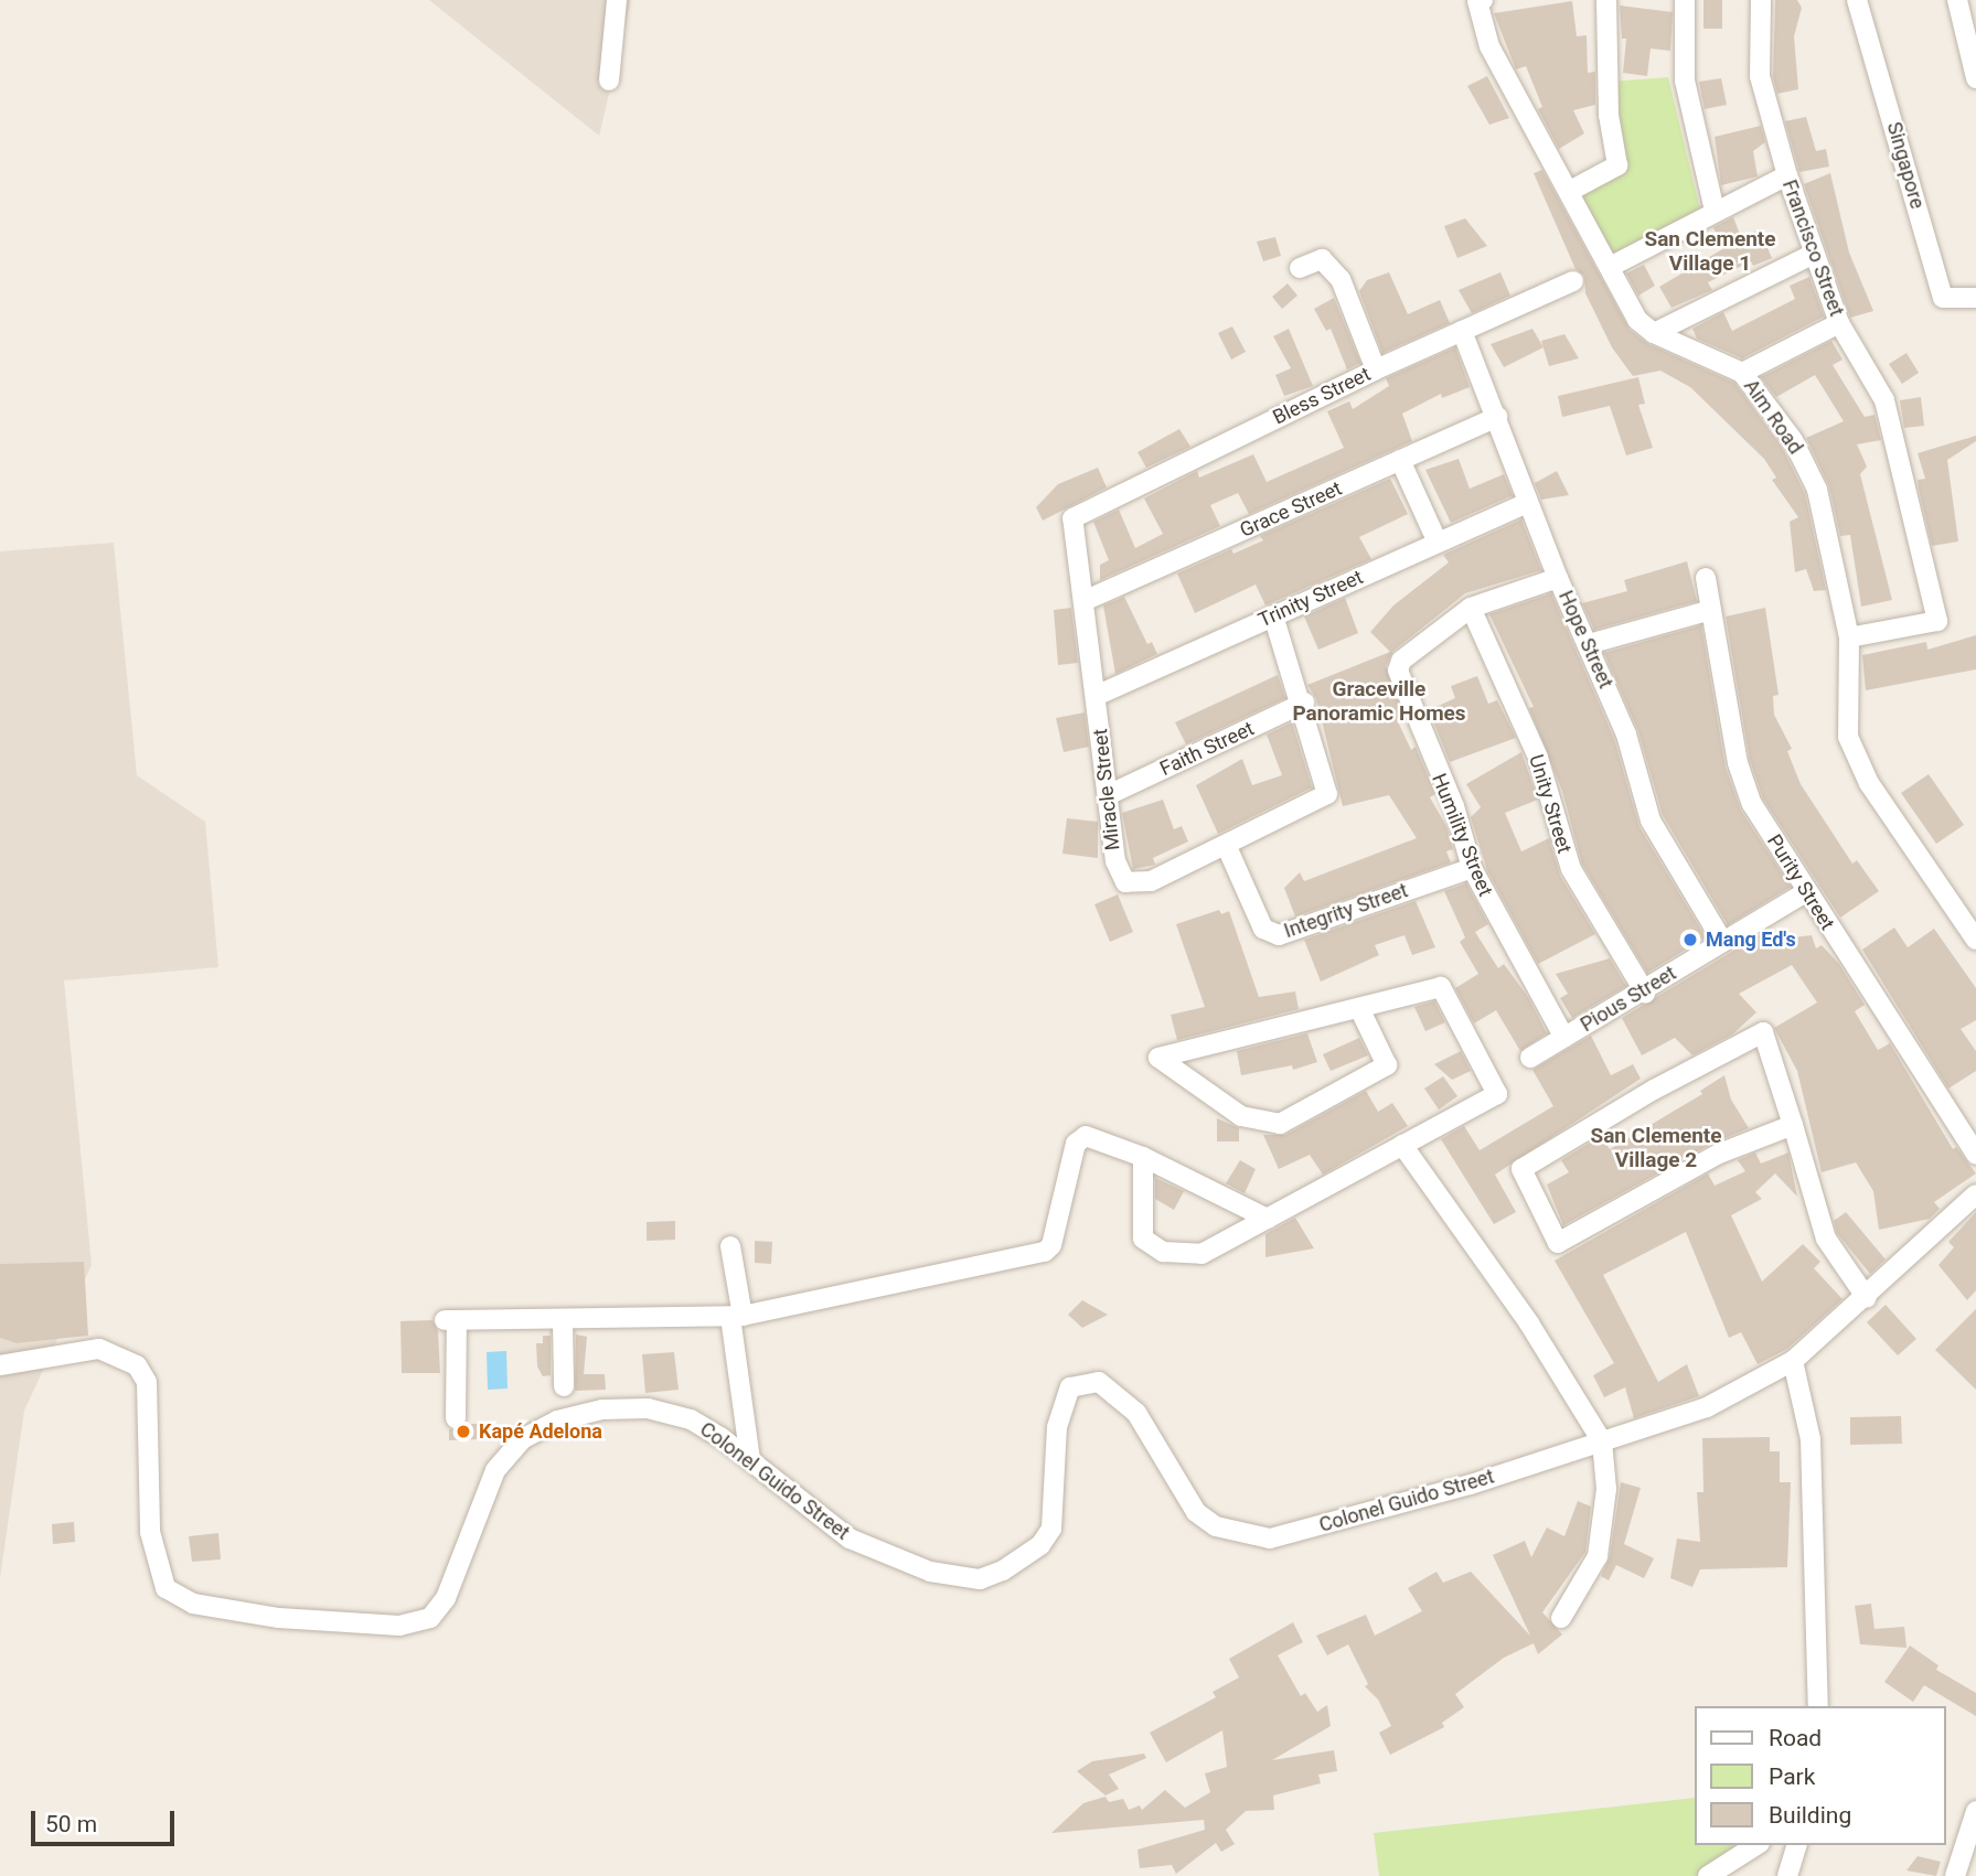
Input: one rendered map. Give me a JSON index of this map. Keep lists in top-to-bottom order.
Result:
{
  "streets": {
    "street": [
      "Singapore",
      "Francisco Street",
      "Bless Street",
      "Aim Road",
      "Grace Street",
      "Trinity Street",
      "Hope Street",
      "Faith Street",
      "Miracle Street",
      "Unity Street",
      "Humility Street",
      "Purity Street",
      "Integrity Street",
      "Pious Street",
      "Colonel Guido Street"
    ]
  },
  "crossings": [
    ["Francisco Street", "Aim Road"],
    ["Bless Street", "Hope Street"],
    ["Bless Street", "Miracle Street"],
    ["Grace Street", "Hope Street"],
    ["Grace Street", "Miracle Street"],
    ["Trinity Street", "Hope Street"],
    ["Trinity Street", "Miracle Street"],
    ["Hope Street", "Humility Street"],
    ["Hope Street", "Pious Street"],
    ["Faith Street", "Miracle Street"],
    ["Miracle Street", "Integrity Street"],
    ["Unity Street", "Humility Street"],
    ["Unity Street", "Pious Street"],
    ["Humility Street", "Integrity Street"],
    ["Humility Street", "Pious Street"],
    ["Purity Street", "Pious Street"]
  ],
  "districts": ["San Clemente Village 1", "Graceville Panoramic Homes", "San Clemente Village 2"],
  "places": ["Mang Ed's", "Kapé Adelona"],
  "legend": ["Road", "Park", "Building"],
  "scale_bar": "50 m"
}
